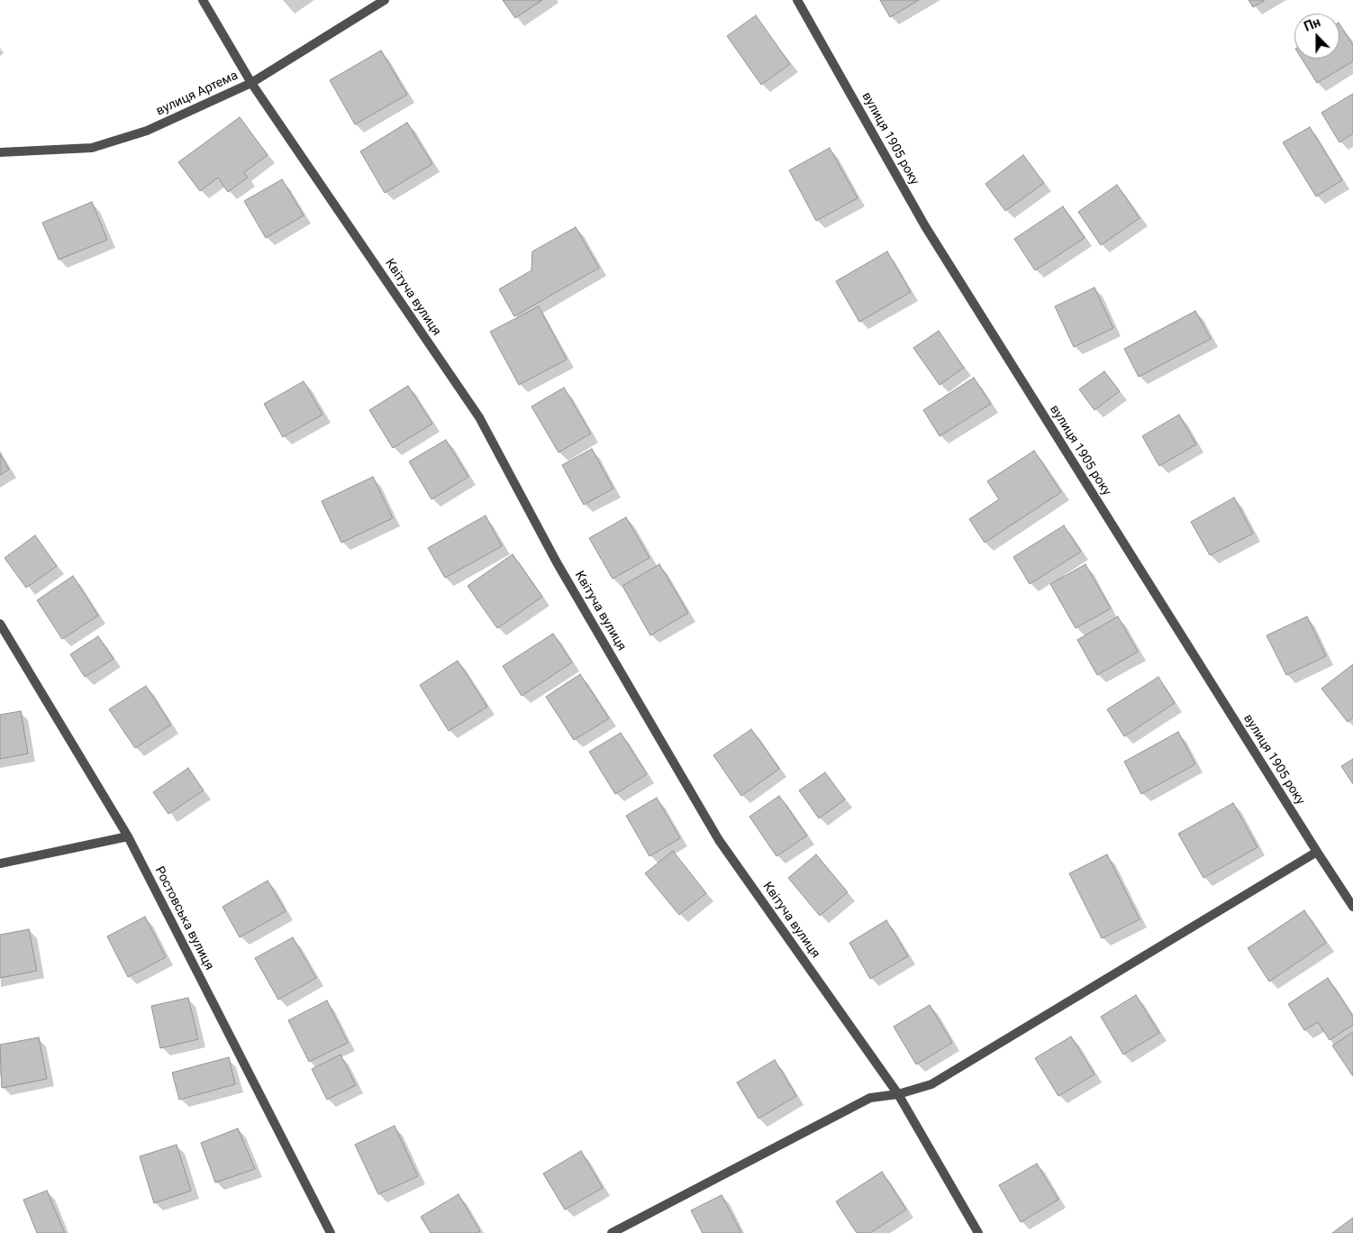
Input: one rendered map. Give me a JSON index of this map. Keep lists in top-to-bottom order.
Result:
{
  "streets": {
    "street": [
      "вулиця Артема",
      "вулиця 1905 року",
      "Квітуча вулиця",
      "Ростовська вулиця"
    ]
  },
  "crossings": [
    ["вулиця Артема", "Квітуча вулиця"]
  ],
  "north": "top"
}
